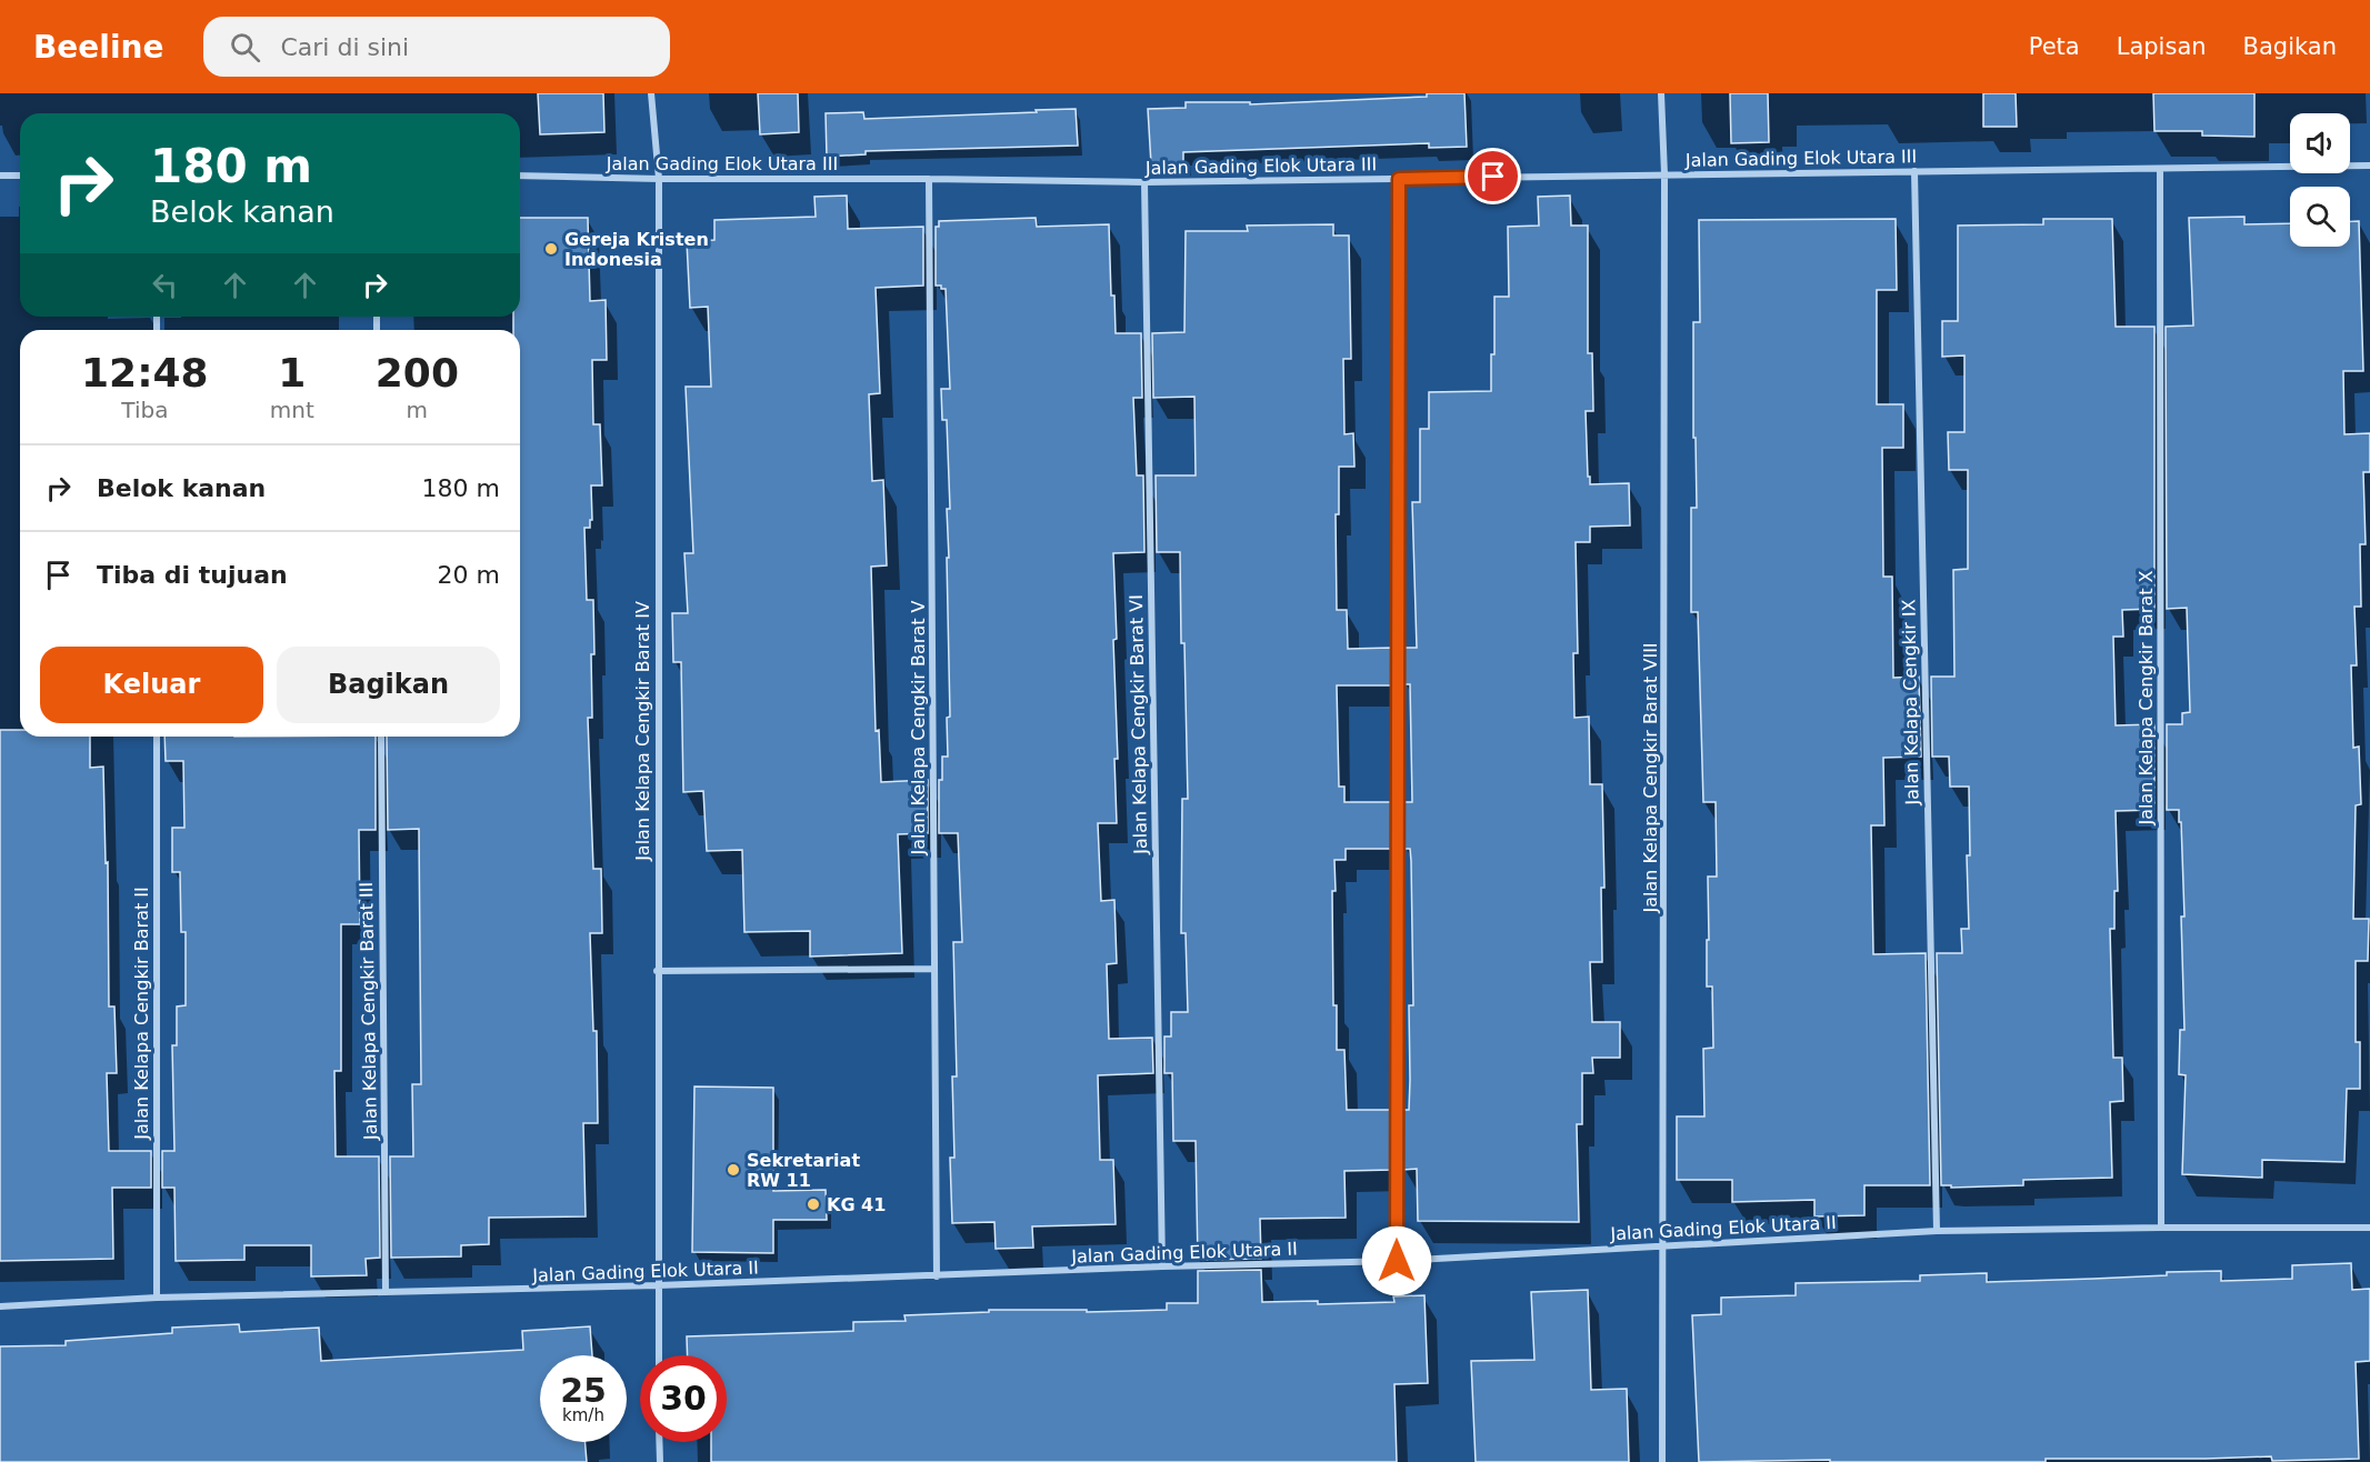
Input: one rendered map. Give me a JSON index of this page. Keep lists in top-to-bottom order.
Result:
{
  "streets": {
    "street": [
      "Jalan Gading Elok Utara III",
      "Jalan Kelapa Cengkir Barat X",
      "Jalan Kelapa Cengkir IX",
      "Jalan Kelapa Cengkir Barat VI",
      "Jalan Kelapa Cengkir Barat V",
      "Jalan Kelapa Cengkir Barat IV",
      "Jalan Kelapa Cengkir Barat VIII",
      "Jalan Kelapa Cengkir Barat III",
      "Jalan Kelapa Cengkir Barat II",
      "Jalan Gading Elok Utara II"
    ]
  },
  "crossings": [
    ["Jalan Gading Elok Utara III", "Jalan Kelapa Cengkir Barat X"],
    ["Jalan Gading Elok Utara III", "Jalan Kelapa Cengkir IX"],
    ["Jalan Gading Elok Utara III", "Jalan Kelapa Cengkir Barat VI"],
    ["Jalan Gading Elok Utara III", "Jalan Kelapa Cengkir Barat V"],
    ["Jalan Gading Elok Utara III", "Jalan Kelapa Cengkir Barat IV"],
    ["Jalan Gading Elok Utara III", "Jalan Kelapa Cengkir Barat VIII"],
    ["Jalan Kelapa Cengkir Barat X", "Jalan Gading Elok Utara II"],
    ["Jalan Kelapa Cengkir IX", "Jalan Gading Elok Utara II"],
    ["Jalan Kelapa Cengkir Barat VI", "Jalan Gading Elok Utara II"],
    ["Jalan Kelapa Cengkir Barat V", "Jalan Gading Elok Utara II"],
    ["Jalan Kelapa Cengkir Barat IV", "Jalan Gading Elok Utara II"],
    ["Jalan Kelapa Cengkir Barat VIII", "Jalan Gading Elok Utara II"],
    ["Jalan Kelapa Cengkir Barat III", "Jalan Gading Elok Utara II"],
    ["Jalan Kelapa Cengkir Barat II", "Jalan Gading Elok Utara II"]
  ],
  "places": ["Gereja Kristen Indonesia", "Sekretariat RW 11", "KG 41"],
  "page": {
    "header": "Beeline",
    "search": "Cari di sini",
    "nav": ["Peta", "Lapisan", "Bagikan"],
    "turn": ["180 m", "Belok kanan"],
    "eta": [
      "12:48",
      "Tiba",
      "1",
      "mnt",
      "200",
      "m"
    ],
    "list": [
      {
        "name": "Belok kanan",
        "value": "180 m"
      },
      {
        "name": "Tiba di tujuan",
        "value": "20 m"
      }
    ],
    "buttons": ["Keluar", "Bagikan"],
    "speed": "25 km/h",
    "limit": "30"
  }
}
